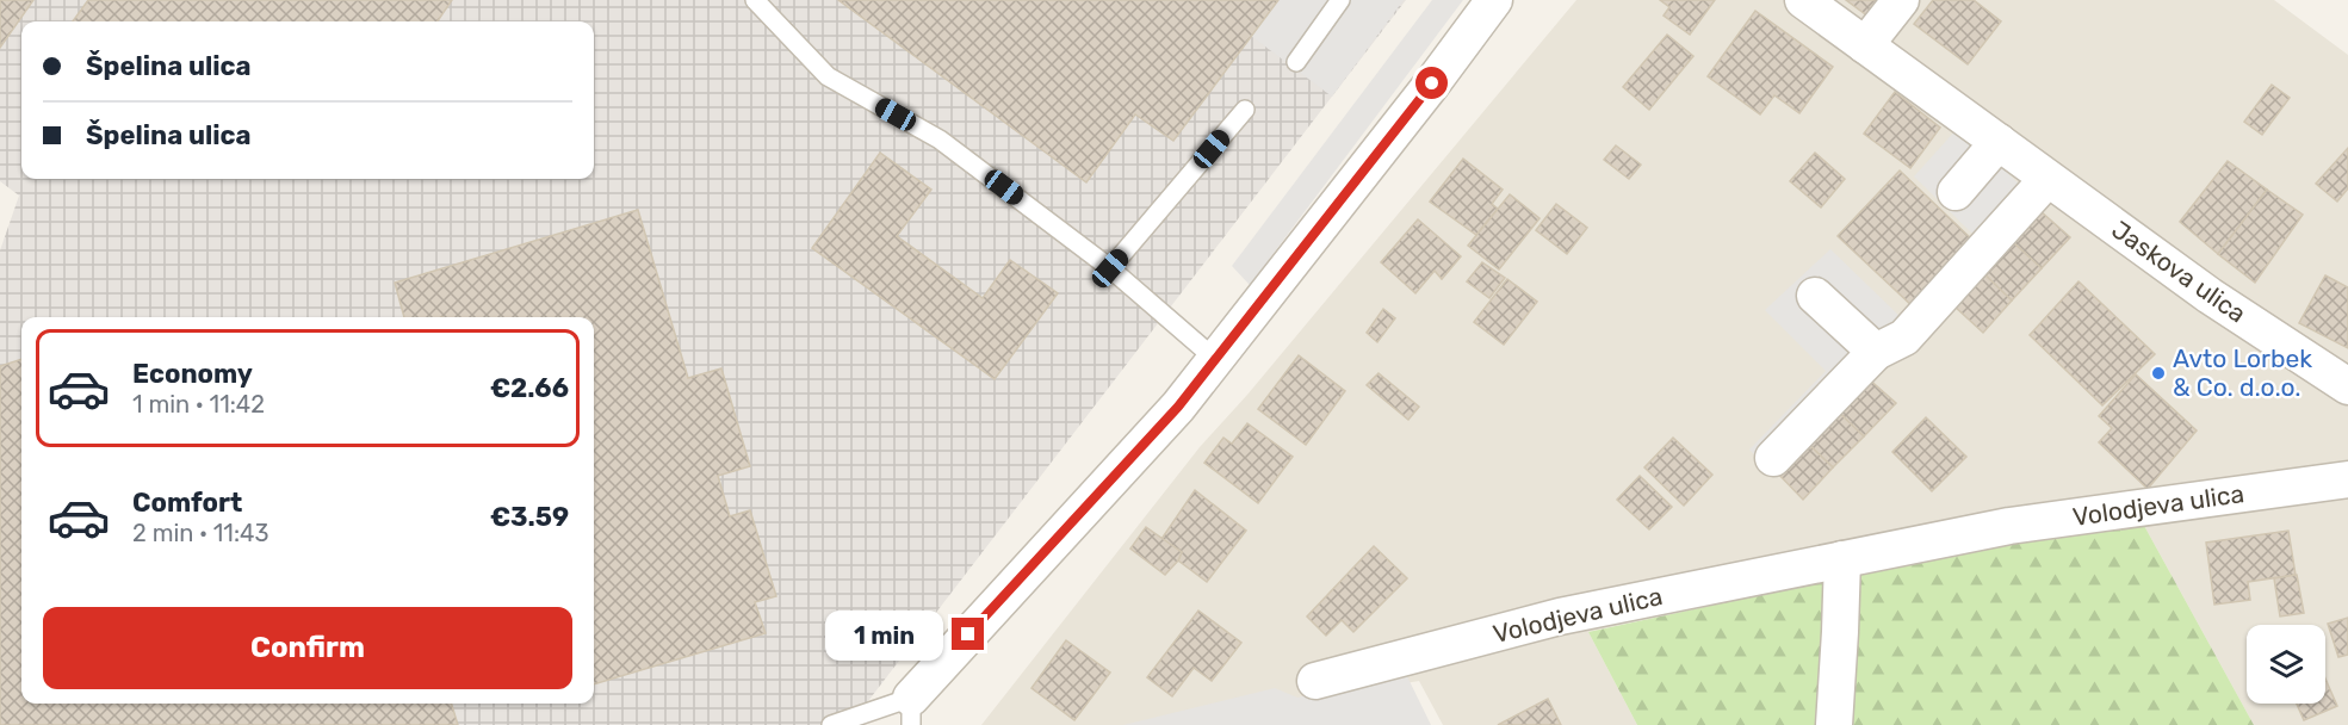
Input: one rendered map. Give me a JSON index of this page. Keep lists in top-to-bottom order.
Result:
{
  "streets": {
    "street": ["Jaskova ulica", "Volodjeva ulica"]
  },
  "places": ["Avto Lorbek & Co. d.o.o."],
  "page": {
    "banner": ["Špelina ulica", "Špelina ulica"],
    "list": [
      {
        "name": "Economy",
        "note": "1 min · 11:42",
        "value": "€2.66"
      },
      {
        "name": "Comfort",
        "note": "2 min · 11:43",
        "value": "€3.59"
      }
    ],
    "buttons": "Confirm",
    "bubble": "1 min"
  }
}
